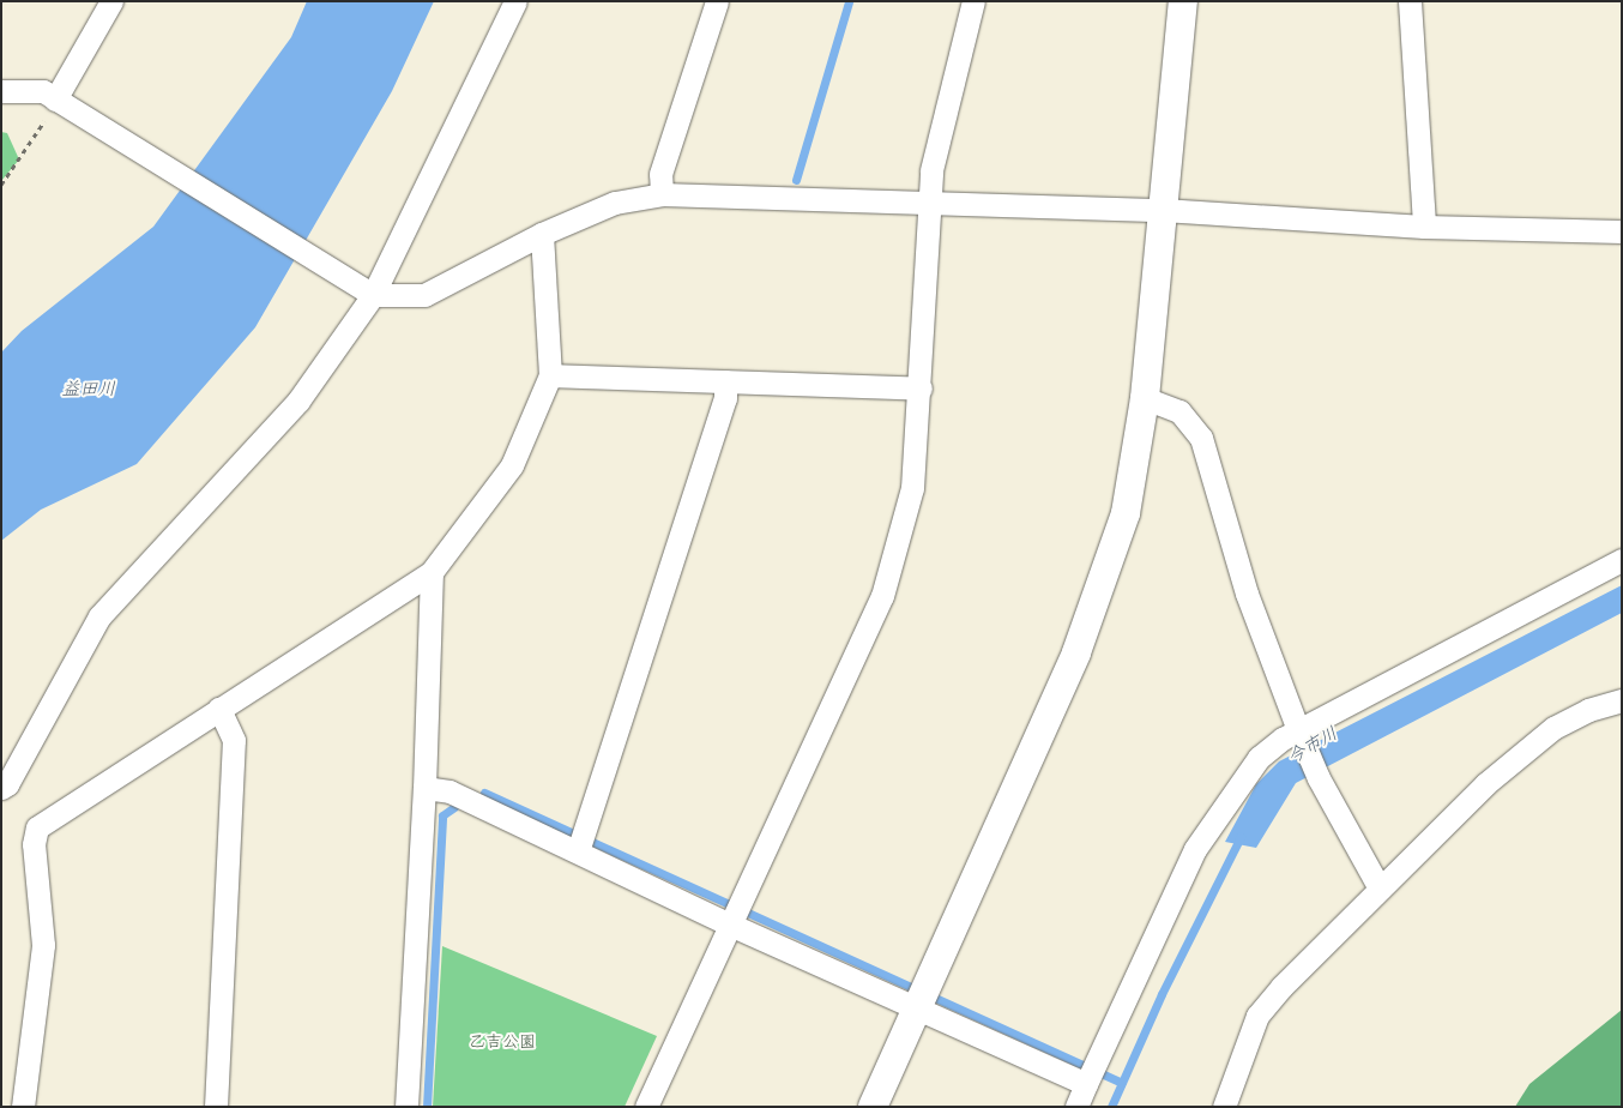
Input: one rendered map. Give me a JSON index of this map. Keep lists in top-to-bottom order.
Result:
{
  "water": ["益田川", "今市川"],
  "parks": ["乙吉公園"]
}
